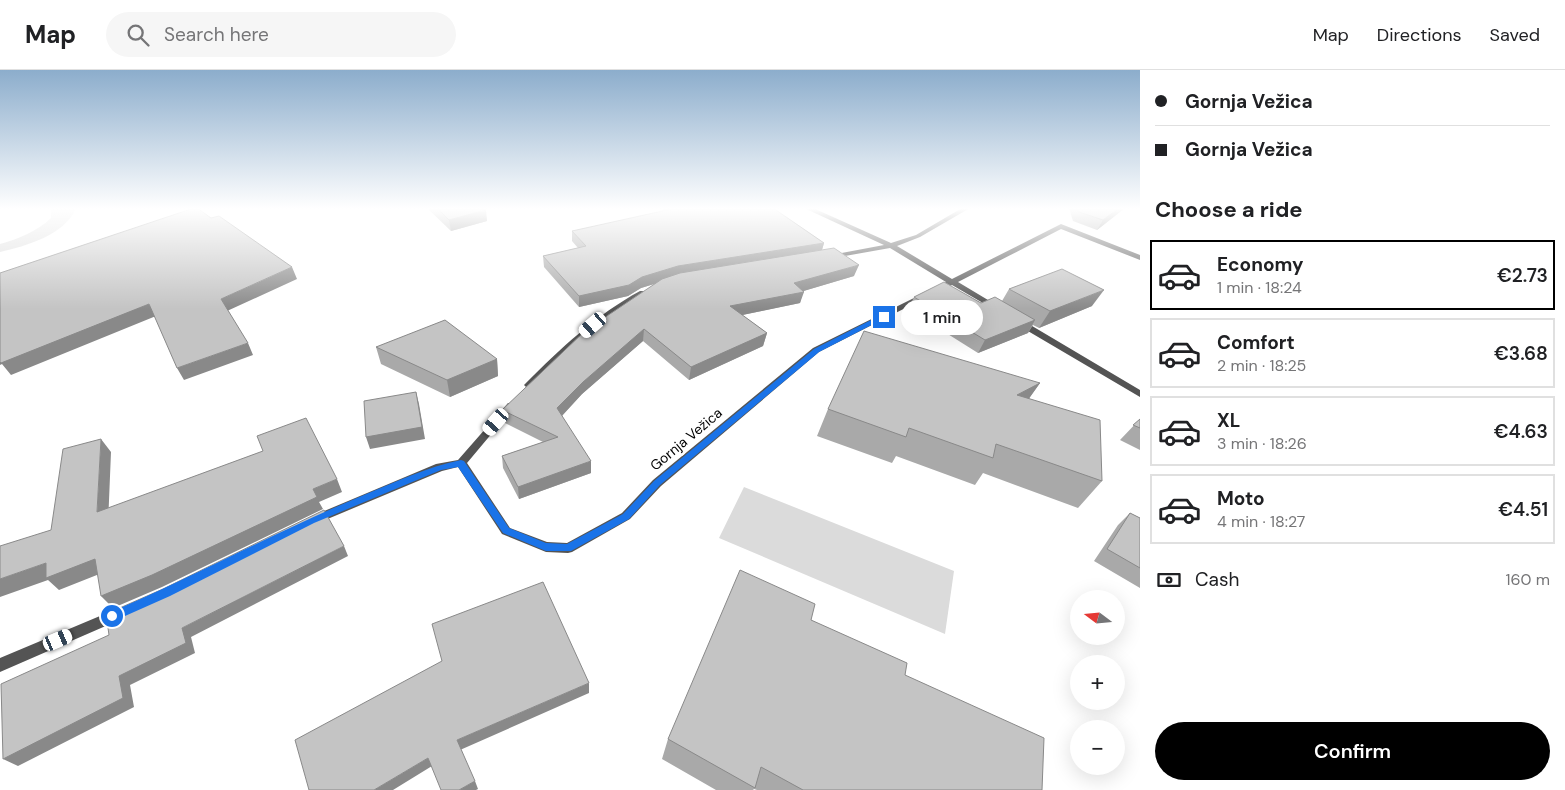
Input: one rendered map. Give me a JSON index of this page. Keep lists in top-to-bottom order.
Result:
{
  "streets": {
    "street": ["Gornja Vežica"]
  },
  "north": "left",
  "page": {
    "header": "Map",
    "search": "Search here",
    "nav": ["Map", "Directions", "Saved"],
    "banner": ["Gornja Vežica", "Gornja Vežica"],
    "heading": "Choose a ride",
    "list": [
      {
        "name": "Economy",
        "note": "1 min · 18:24",
        "value": "€2.73"
      },
      {
        "name": "Comfort",
        "note": "2 min · 18:25",
        "value": "€3.68"
      },
      {
        "name": "XL",
        "note": "3 min · 18:26",
        "value": "€4.63"
      },
      {
        "name": "Moto",
        "note": "4 min · 18:27",
        "value": "€4.51"
      }
    ],
    "bubble": "1 min",
    "pay": ["Cash", "160 m"],
    "map_buttons": ["+", "−"],
    "buttons": "Confirm"
  }
}
